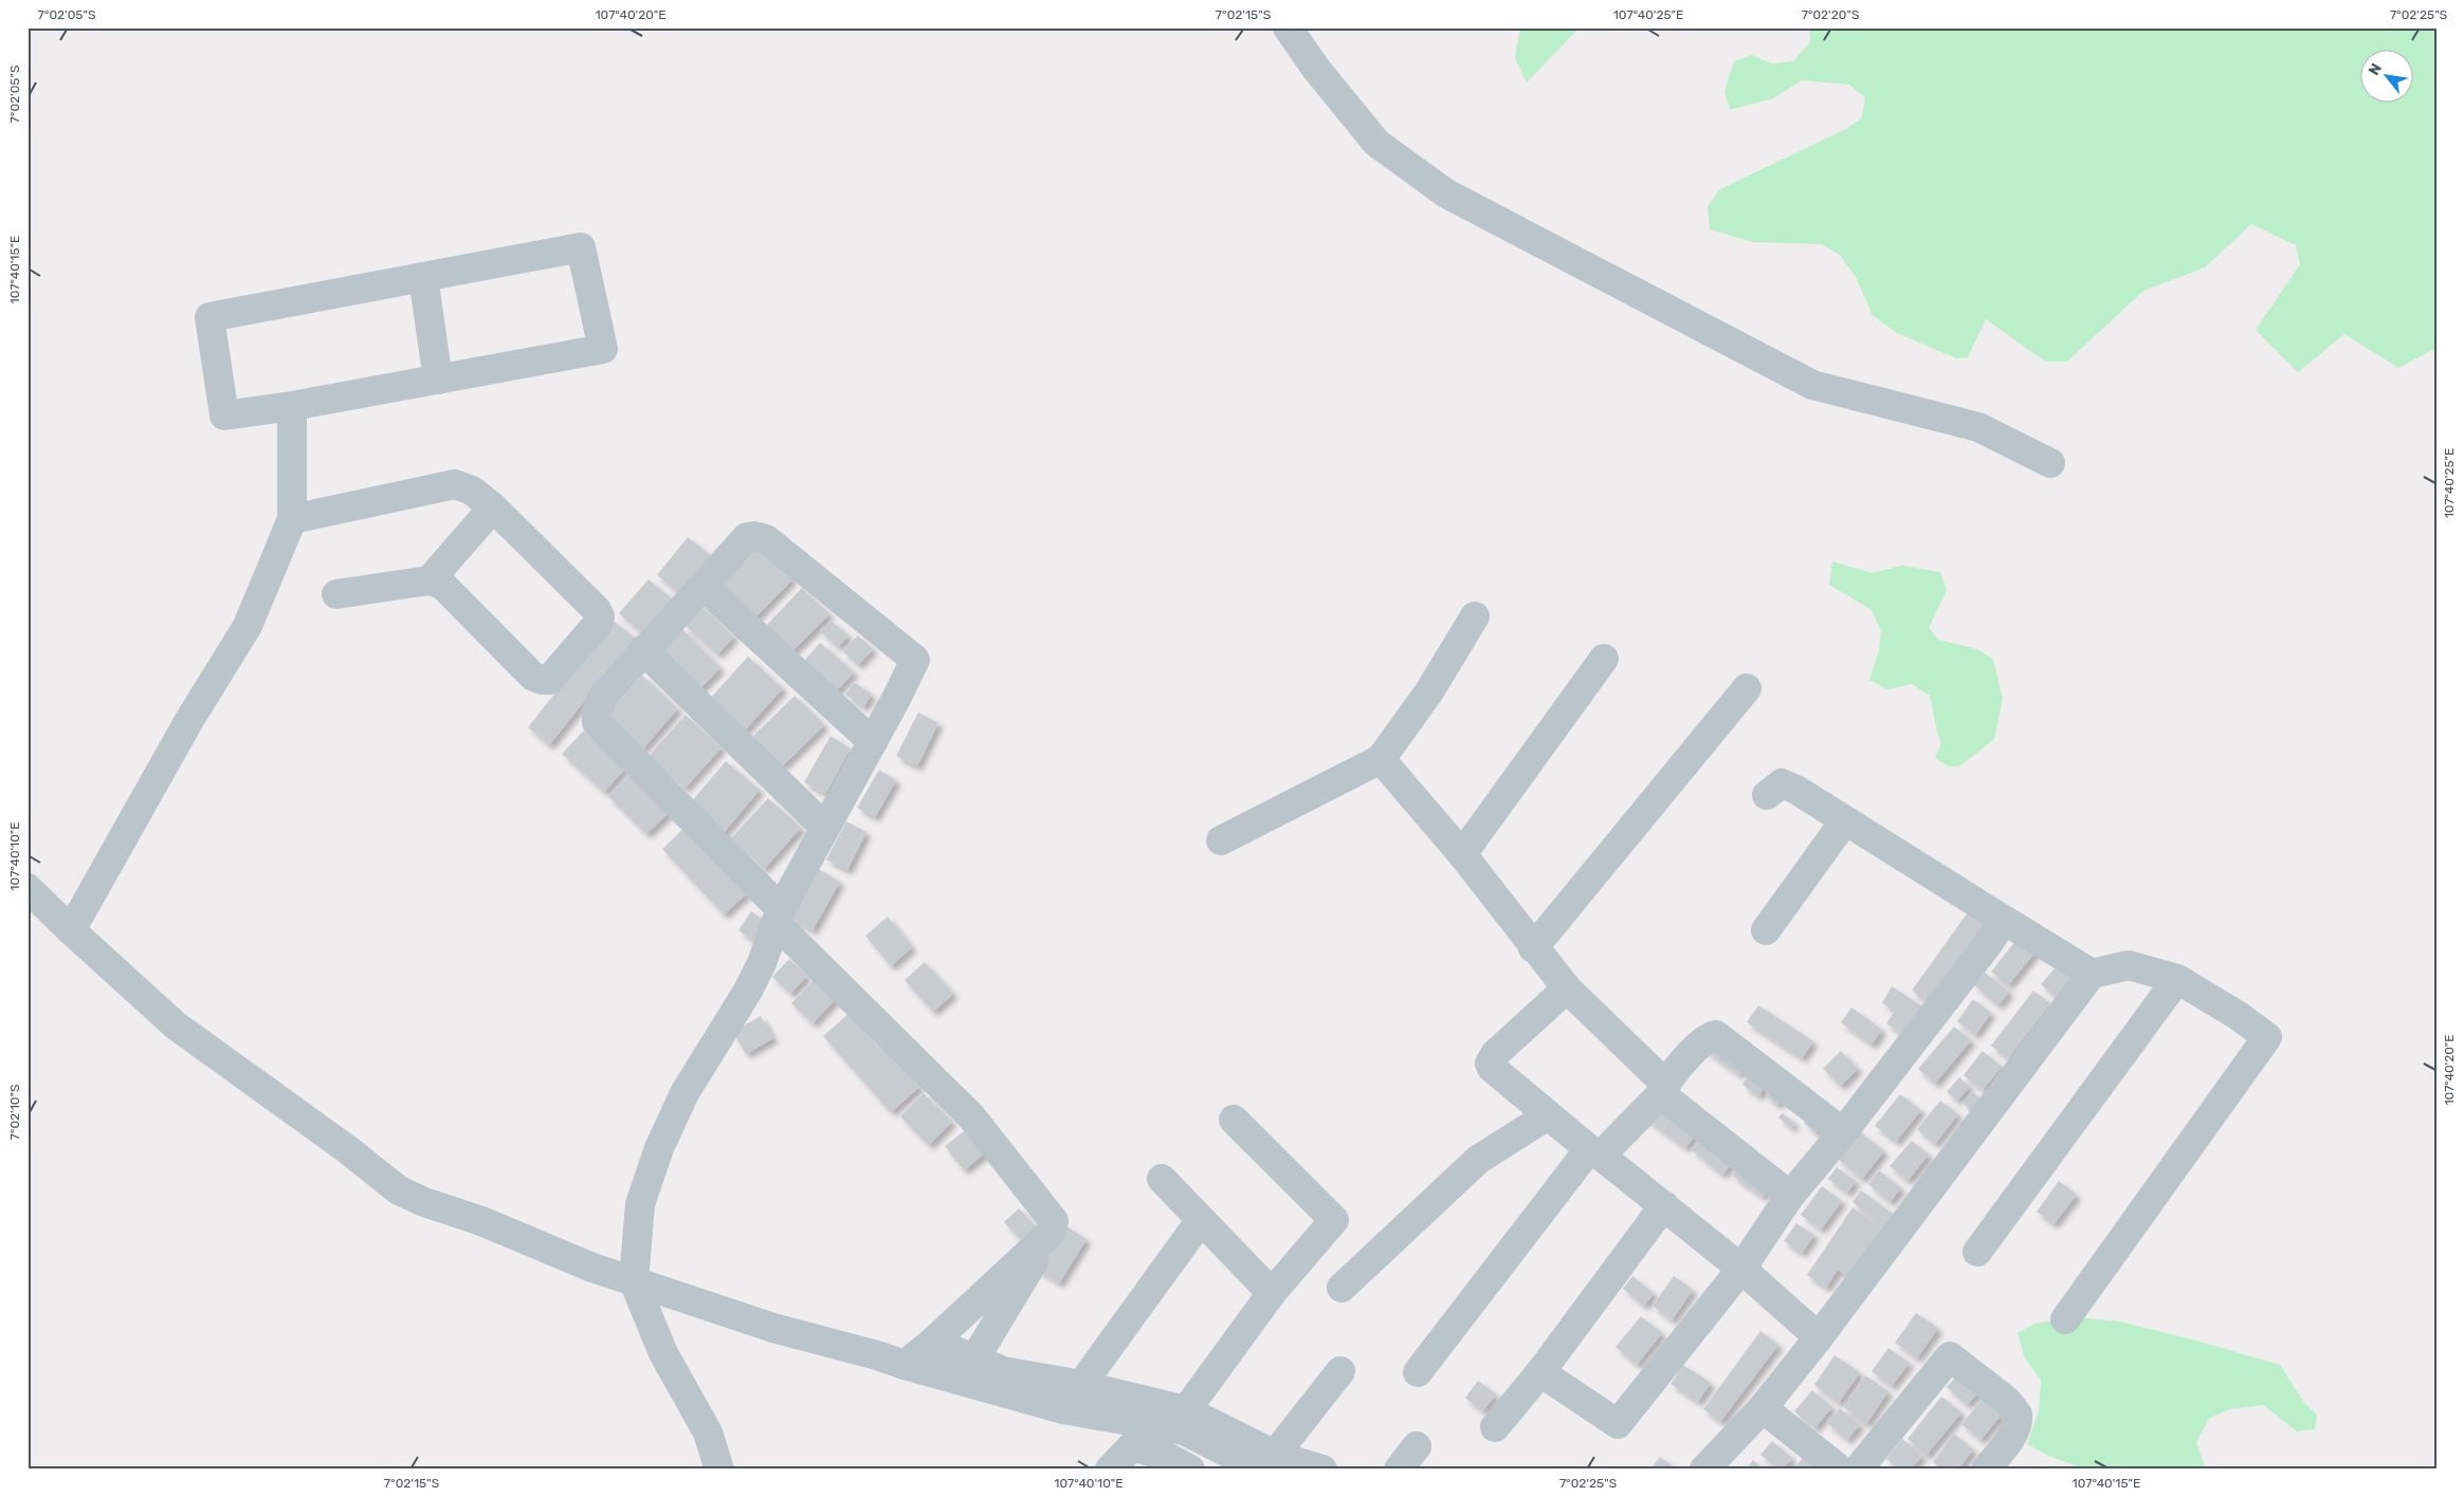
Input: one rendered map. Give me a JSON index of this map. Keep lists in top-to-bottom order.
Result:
{
  "north": "top left",
  "coordinates": [
    "7°02'05\"S",
    "107°40'20\"E",
    "7°02'15\"S",
    "107°40'25\"E",
    "7°02'20\"S",
    "7°02'25\"S",
    "107°40'15\"E",
    "107°40'10\"E",
    "7°02'10\"S"
  ]
}
